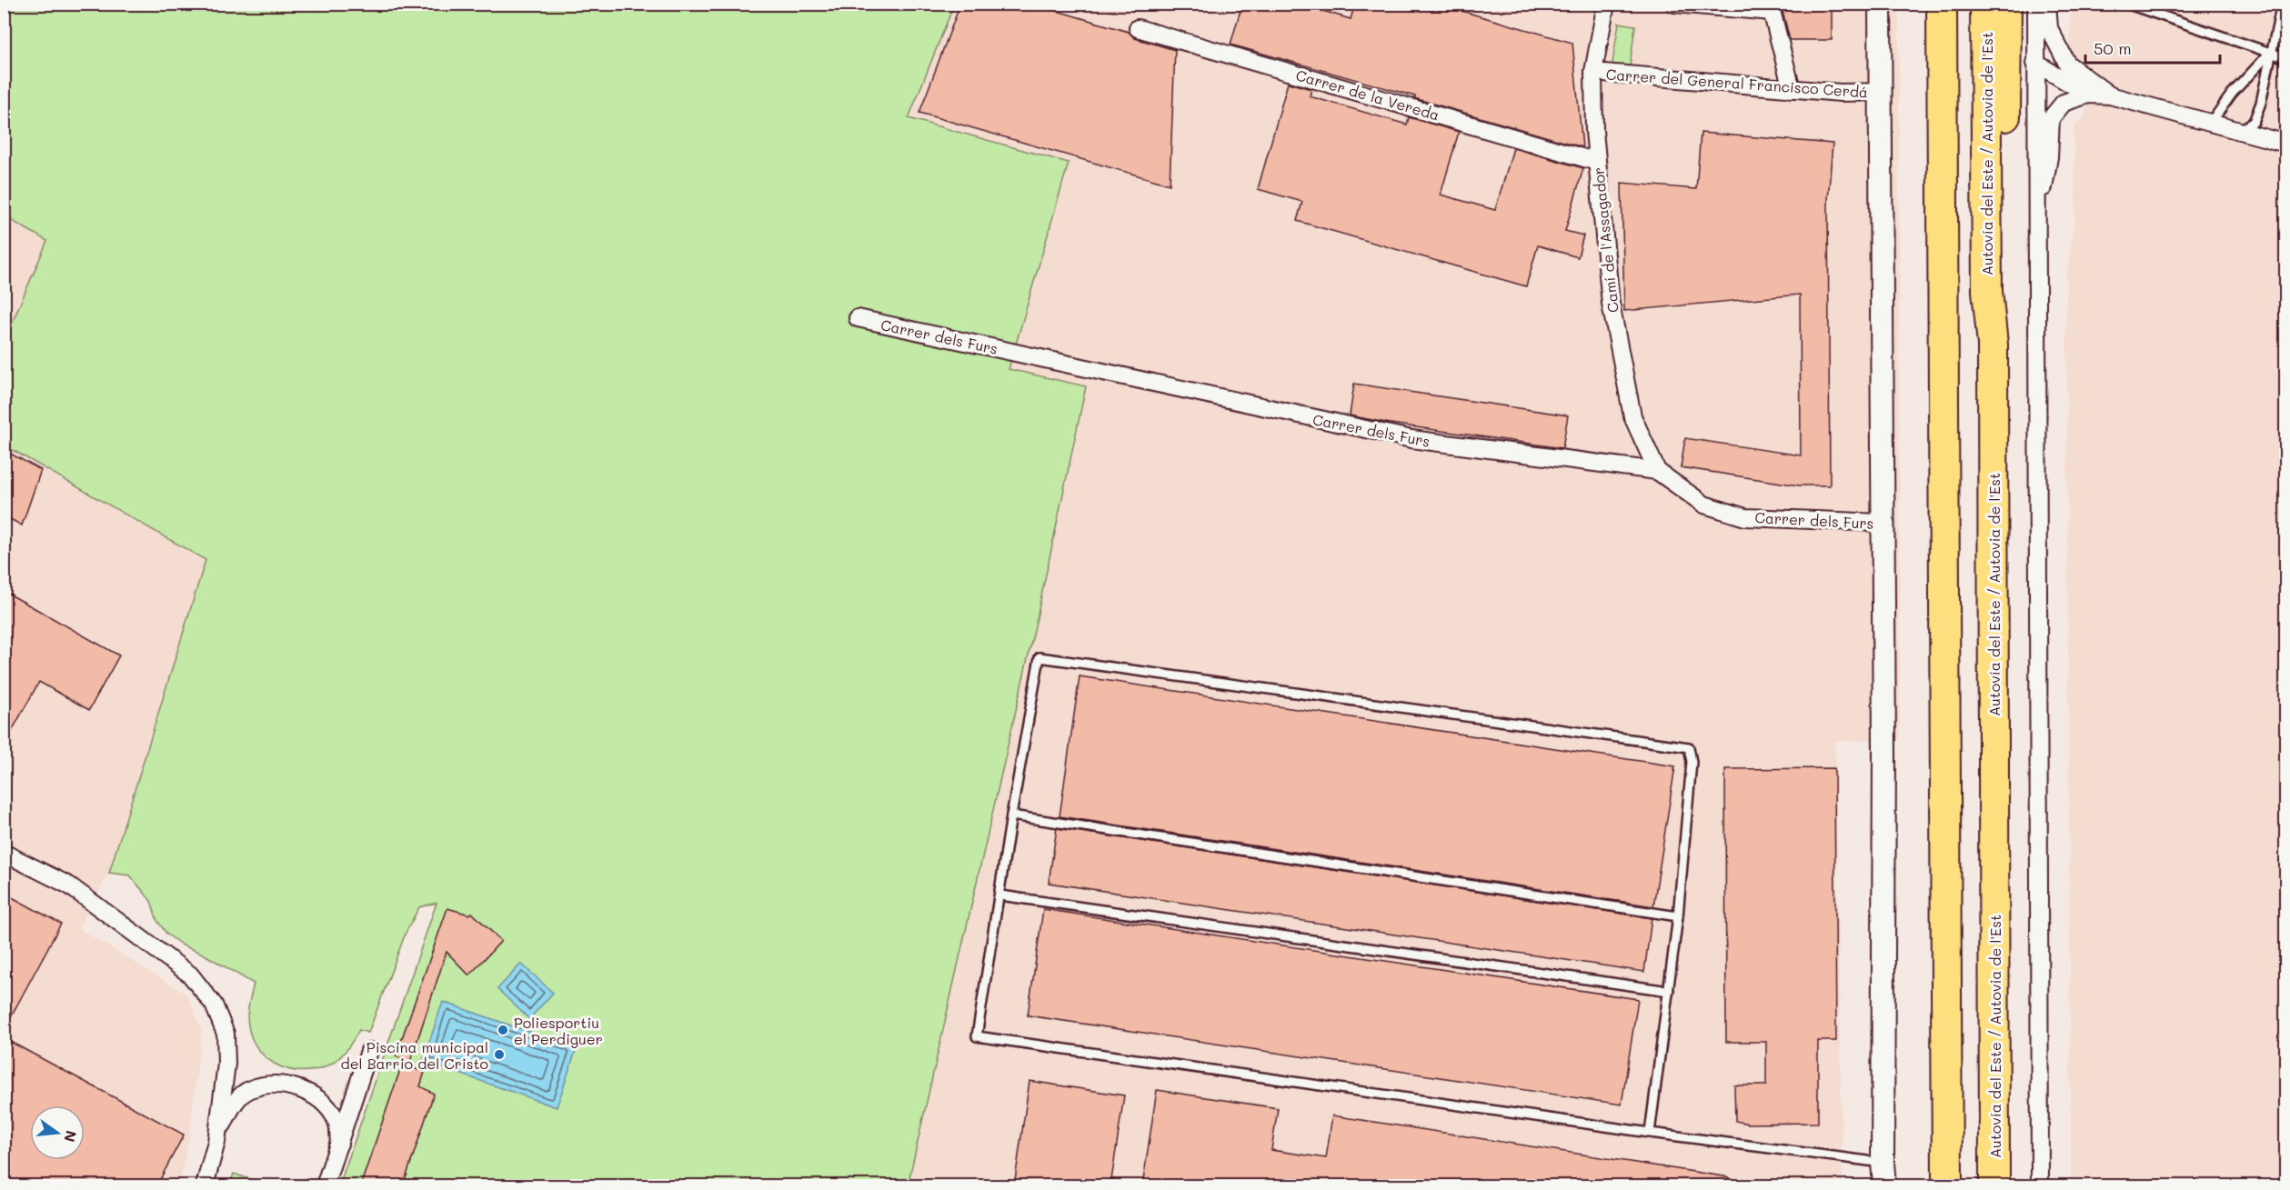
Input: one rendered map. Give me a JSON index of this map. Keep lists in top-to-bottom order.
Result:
{
  "streets": {
    "highway": ["Autovía del Este / Autovia de l'Est"],
    "street": [
      "Carrer del General Francisco Cerdá",
      "Carrer de la Vereda",
      "Camí de l'Assagador",
      "Carrer dels Furs"
    ]
  },
  "crossings": [
    ["Carrer del General Francisco Cerdá", "Camí de l'Assagador"],
    ["Carrer de la Vereda", "Camí de l'Assagador"],
    ["Camí de l'Assagador", "Carrer dels Furs"]
  ],
  "places": ["Poliesportiu el Perdiguer", "Piscina municipal del Barrio del Cristo"],
  "scale_bar": "50 m",
  "north": "right"
}
